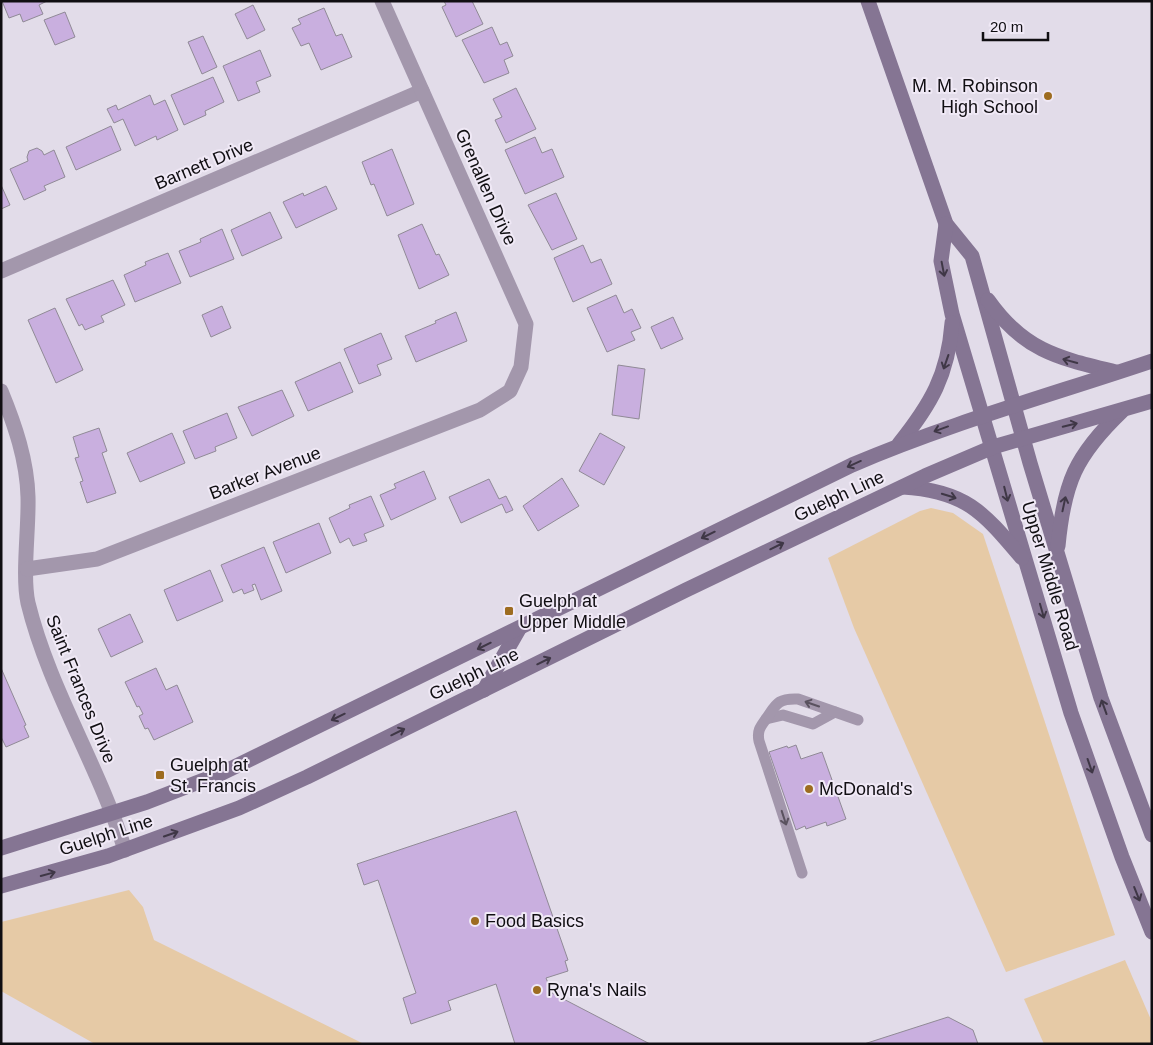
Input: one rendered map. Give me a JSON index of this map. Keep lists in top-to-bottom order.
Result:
{
  "streets": {
    "main road": ["Guelph Line", "Upper Middle Road"],
    "street": [
      "Barnett Drive",
      "Grenallen Drive",
      "Barker Avenue",
      "Saint Frances Drive"
    ]
  },
  "crossings": [
    ["Barnett Drive", "Grenallen Drive"],
    ["Grenallen Drive", "Barker Avenue"],
    ["Barker Avenue", "Saint Frances Drive"],
    ["Guelph Line", "Upper Middle Road"],
    ["Guelph Line", "Saint Frances Drive"]
  ],
  "places": {
    "other": [
      "M. M. Robinson High School",
      "McDonald's",
      "Food Basics",
      "Ryna's Nails"
    ],
    "transit": ["Guelph at Upper Middle", "Guelph at St. Francis"]
  },
  "scale_bar": "20 m"
}
